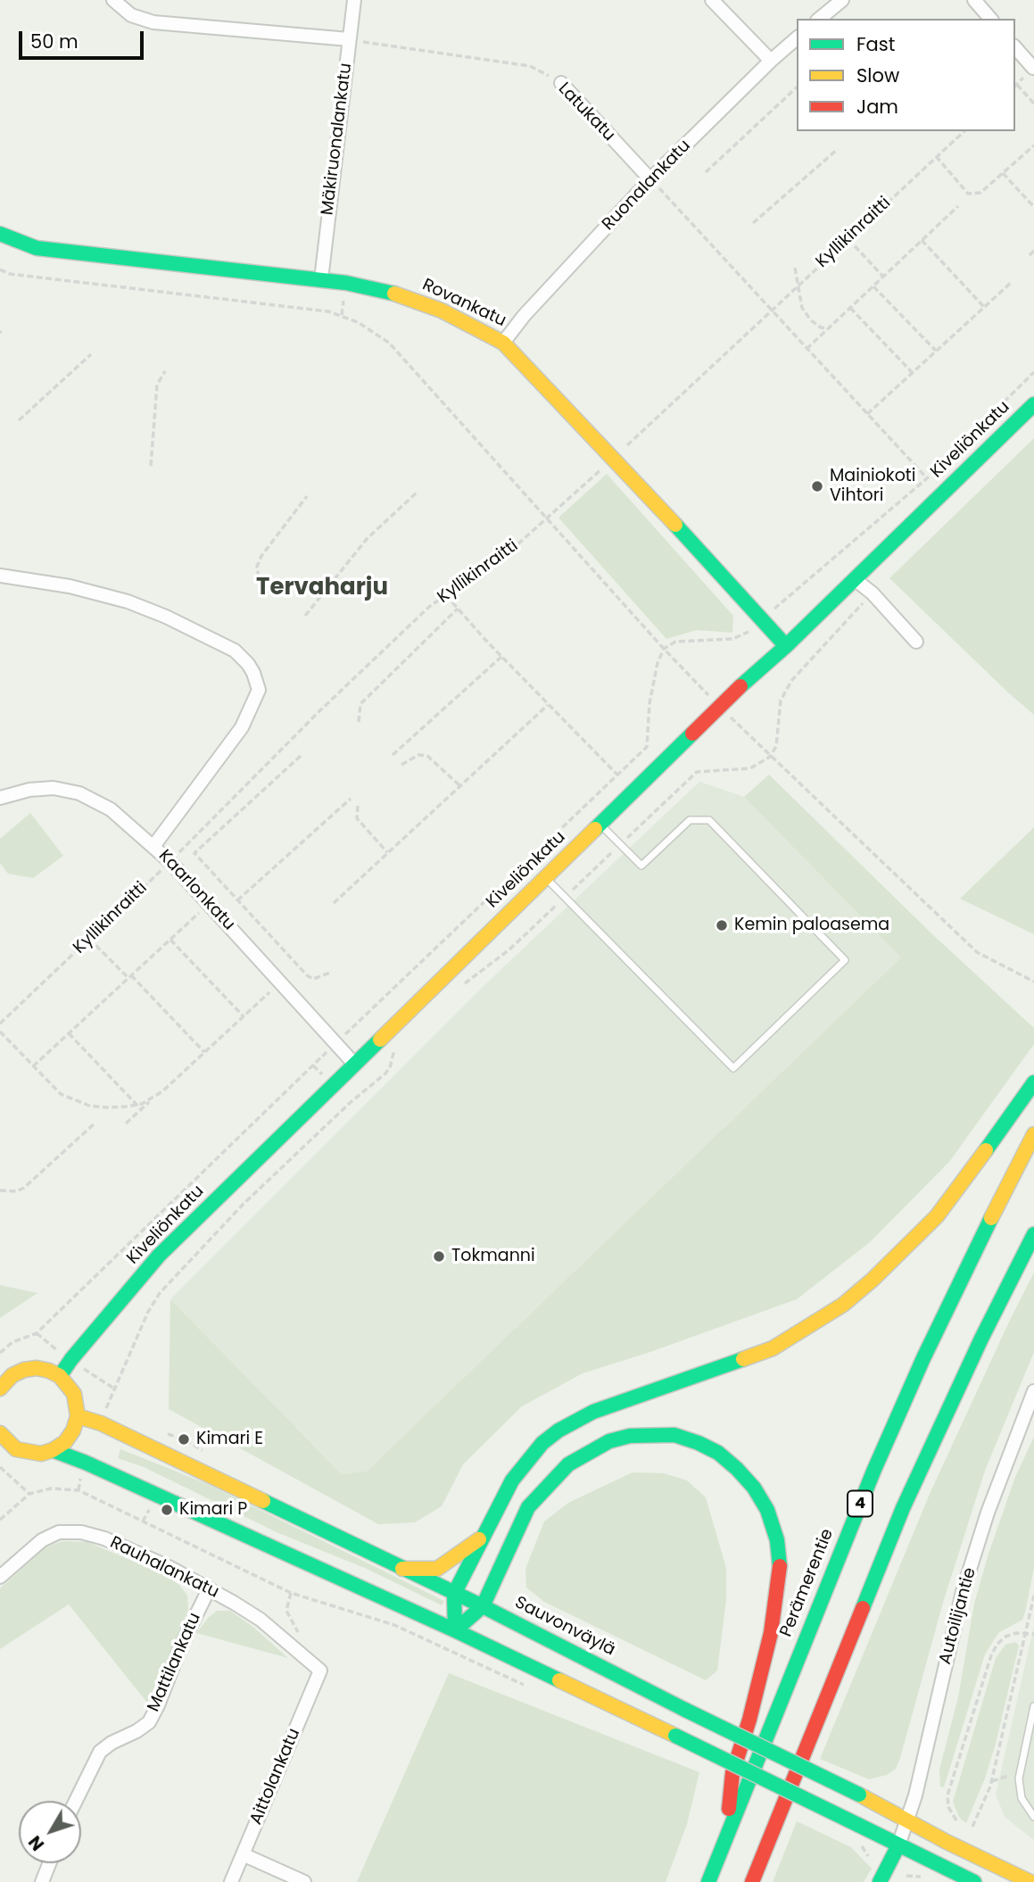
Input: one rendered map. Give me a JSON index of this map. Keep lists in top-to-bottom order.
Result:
{
  "streets": {
    "main road": [
      "Rovankatu",
      "Kiveliönkatu",
      "4",
      "Perämerentie",
      "Sauvonväylä"
    ],
    "street": [
      "Latukatu",
      "Mäkiruonalankatu",
      "Ruonalankatu",
      "Kaarlonkatu",
      "Rauhalankatu",
      "Autoilijantie",
      "Mattilankatu",
      "Aittolankatu"
    ],
    "path": ["Kyllikinraitti"]
  },
  "crossings": [
    ["Latukatu", "Mäkiruonalankatu"],
    ["Latukatu", "Ruonalankatu"],
    ["Mäkiruonalankatu", "Rovankatu"],
    ["Ruonalankatu", "Rovankatu"],
    ["Kyllikinraitti", "Rovankatu"],
    ["Kyllikinraitti", "Kaarlonkatu"],
    ["Rovankatu", "Kiveliönkatu"],
    ["Kiveliönkatu", "Kaarlonkatu"],
    ["Rauhalankatu", "Mattilankatu"],
    ["Rauhalankatu", "Aittolankatu"],
    ["Autoilijantie", "Sauvonväylä"]
  ],
  "districts": ["Tervaharju"],
  "places": [
    "Mainiokoti Vihtori",
    "Kemin paloasema",
    "Tokmanni",
    "Kimari E",
    "Kimari P"
  ],
  "legend": ["Fast", "Slow", "Jam"],
  "scale_bar": "50 m",
  "north": "bottom left"
}
